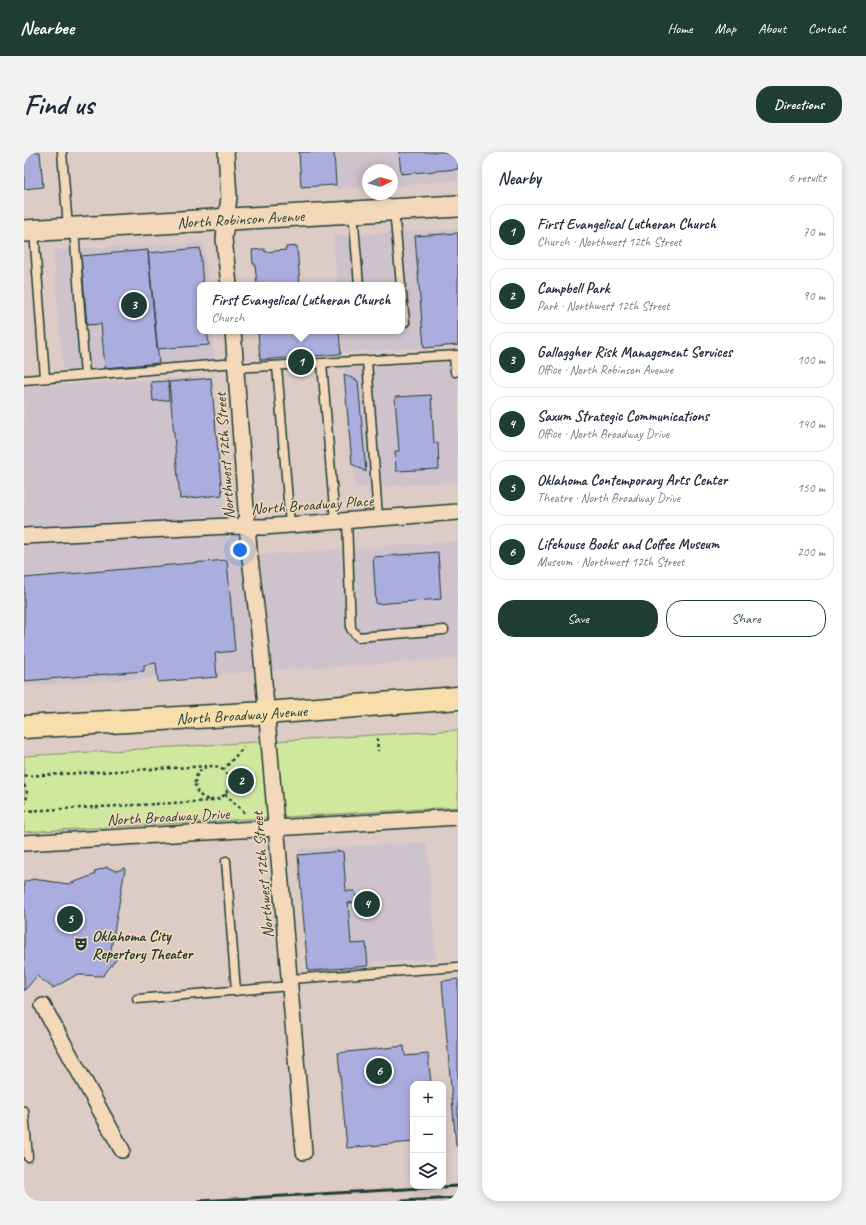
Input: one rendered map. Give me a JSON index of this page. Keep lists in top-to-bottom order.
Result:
{
  "streets": {
    "main road": ["North Broadway Avenue"],
    "street": [
      "North Robinson Avenue",
      "Northwest 12th Street",
      "North Broadway Place",
      "North Broadway Drive"
    ]
  },
  "crossings": [
    ["Northwest 12th Street", "North Broadway Place"],
    ["Northwest 12th Street", "North Broadway Avenue"],
    ["Northwest 12th Street", "North Broadway Drive"]
  ],
  "places": {
    "theatre": ["Oklahoma City Repertory Theater"]
  },
  "north": "right",
  "page": {
    "header": "Nearbee",
    "nav": [
      "Home",
      "Map",
      "About",
      "Contact"
    ],
    "buttons": [
      "Directions",
      ["Save", "Share"]
    ],
    "title": "Find us",
    "heading": ["Nearby", "6 results"],
    "list": [
      {
        "mark": "1",
        "name": "First Evangelical Lutheran Church",
        "note": "Church · Northwest 12th Street",
        "value": "70 m"
      },
      {
        "mark": "2",
        "name": "Campbell Park",
        "note": "Park · Northwest 12th Street",
        "value": "90 m"
      },
      {
        "mark": "3",
        "name": "Gallaggher Risk Management Services",
        "note": "Office · North Robinson Avenue",
        "value": "100 m"
      },
      {
        "mark": "4",
        "name": "Saxum Strategic Communications",
        "note": "Office · North Broadway Drive",
        "value": "140 m"
      },
      {
        "mark": "5",
        "name": "Oklahoma Contemporary Arts Center",
        "note": "Theatre · North Broadway Drive",
        "value": "150 m"
      },
      {
        "mark": "6",
        "name": "Lifehouse Books and Coffee Museum",
        "note": "Museum · Northwest 12th Street",
        "value": "200 m"
      }
    ],
    "popup": ["First Evangelical Lutheran Church", "Church"],
    "pins": [
      "3",
      "1",
      "2",
      "4",
      "5",
      "6"
    ],
    "map_buttons": ["+", "−"]
  }
}
